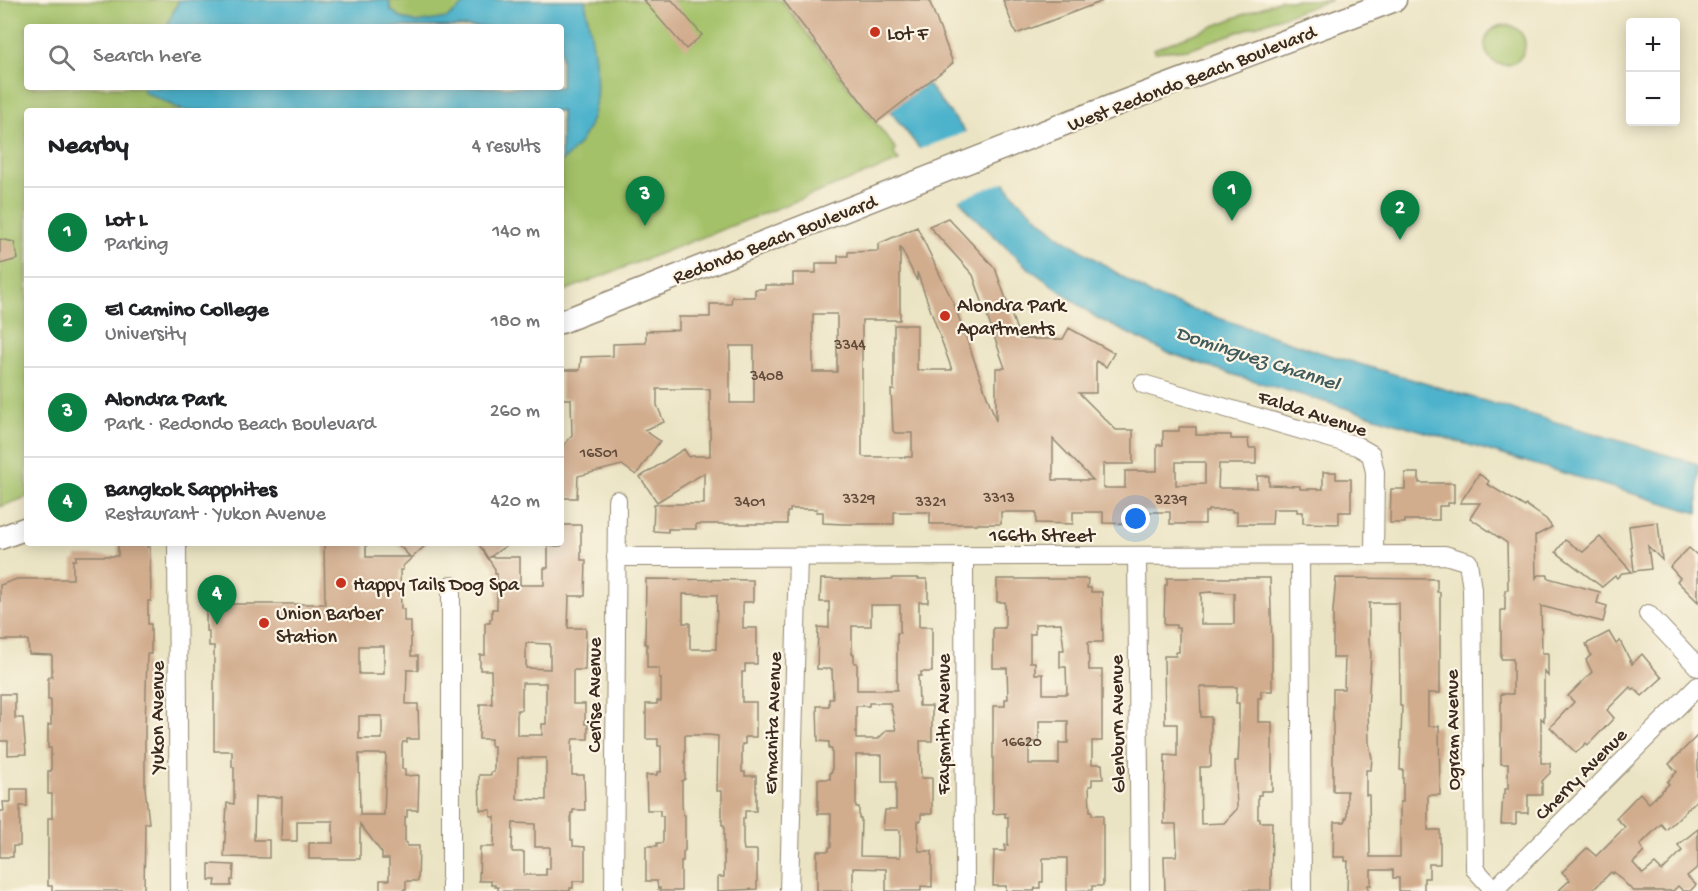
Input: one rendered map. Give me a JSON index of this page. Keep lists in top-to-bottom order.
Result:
{
  "streets": {
    "main road": ["West Redondo Beach Boulevard", "Redondo Beach Boulevard"],
    "street": [
      "Falda Avenue",
      "166th Street",
      "Cerise Avenue",
      "Yukon Avenue",
      "Ermanita Avenue",
      "Faysmith Avenue",
      "Glenburn Avenue",
      "Ogram Avenue",
      "Cherry Avenue"
    ]
  },
  "crossings": [
    ["West Redondo Beach Boulevard", "Redondo Beach Boulevard"],
    ["Falda Avenue", "166th Street"],
    ["166th Street", "Cerise Avenue"],
    ["166th Street", "Ermanita Avenue"],
    ["166th Street", "Faysmith Avenue"],
    ["166th Street", "Glenburn Avenue"],
    ["166th Street", "Ogram Avenue"],
    ["Ogram Avenue", "Cherry Avenue"]
  ],
  "water": ["Dominguez Channel"],
  "places": [
    "Lot F",
    "Alondra Park Apartments",
    "Happy Tails Dog Spa",
    "Union Barber Station"
  ],
  "house_numbers": [
    "3344",
    "3408",
    "16501",
    "3313",
    "3329",
    "3239",
    "3401",
    "3321",
    "16620"
  ],
  "page": {
    "map_buttons": ["+", "−"],
    "search": "Search here",
    "heading": ["Nearby", "4 results"],
    "pins": [
      "1",
      "3",
      "2",
      "4"
    ],
    "list": [
      {
        "mark": "1",
        "name": "Lot L",
        "note": "Parking",
        "value": "140 m"
      },
      {
        "mark": "2",
        "name": "El Camino College",
        "note": "University",
        "value": "180 m"
      },
      {
        "mark": "3",
        "name": "Alondra Park",
        "note": "Park · Redondo Beach Boulevard",
        "value": "260 m"
      },
      {
        "mark": "4",
        "name": "Bangkok Sapphites",
        "note": "Restaurant · Yukon Avenue",
        "value": "420 m"
      }
    ]
  }
}
